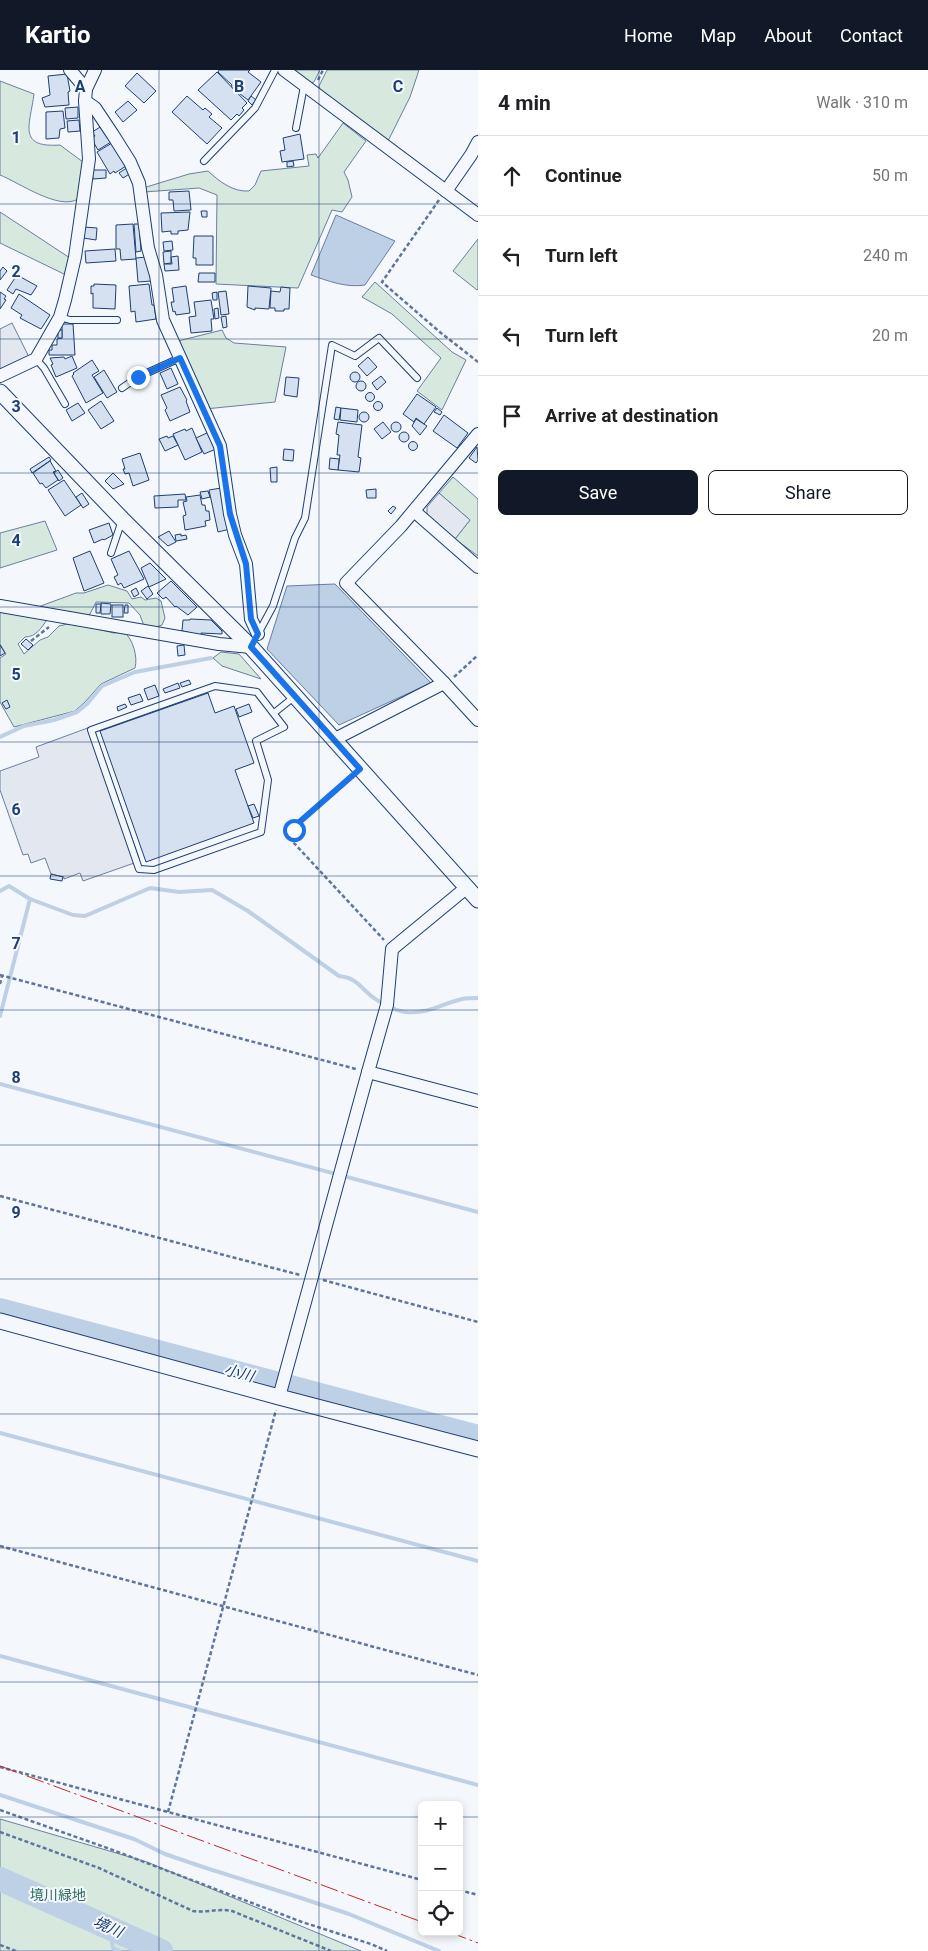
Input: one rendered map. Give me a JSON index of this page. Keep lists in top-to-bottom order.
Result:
{
  "water": ["小川", "境川"],
  "parks": ["境川緑地"],
  "page": {
    "header": "Kartio",
    "nav": [
      "Home",
      "Map",
      "About",
      "Contact"
    ],
    "heading": ["4 min", "Walk · 310 m"],
    "list": [
      ["Continue", "50 m"],
      ["Turn left", "240 m"],
      ["Turn left", "20 m"],
      "Arrive at destination"
    ],
    "buttons": ["Save", "Share"],
    "map_buttons": ["+", "−"]
  },
  "grid": {
    "columns": ["A", "B", "C"],
    "rows": [
      "1",
      "2",
      "3",
      "4",
      "5",
      "6",
      "7",
      "8",
      "9"
    ]
  }
}
